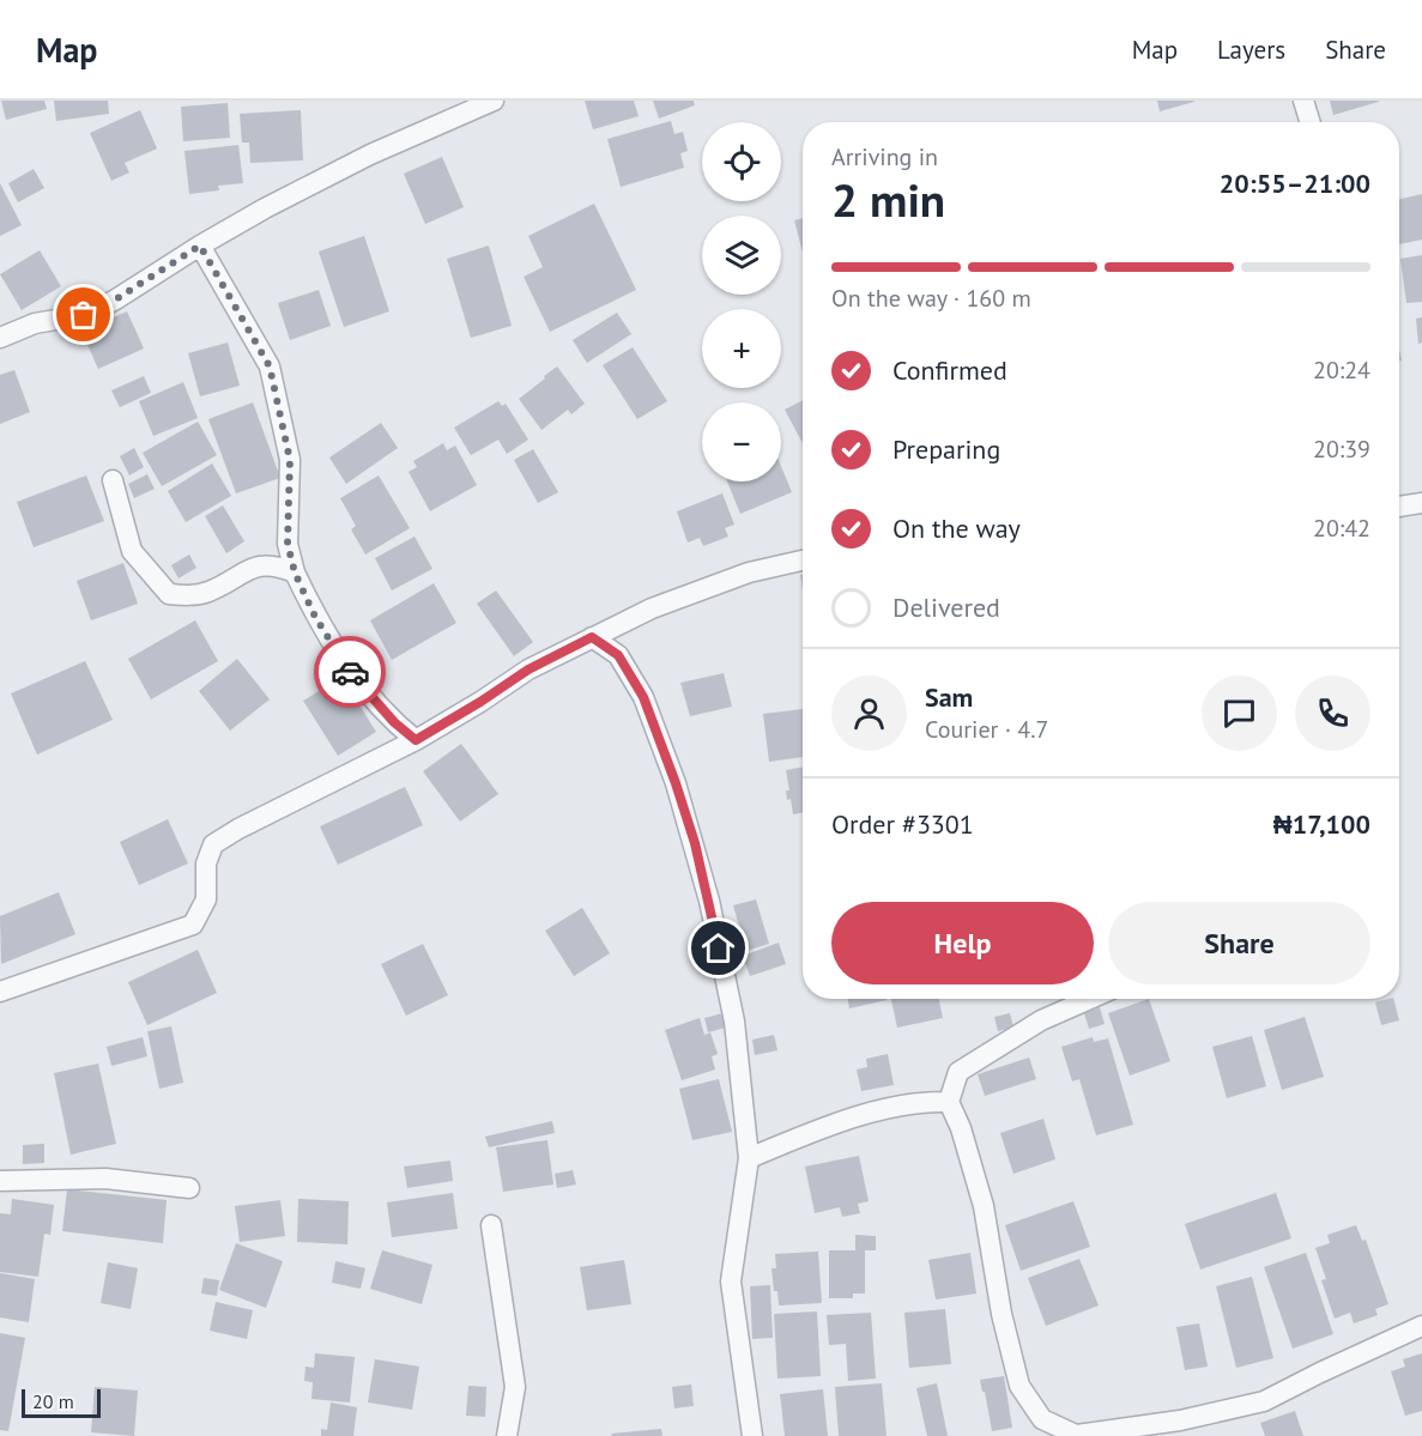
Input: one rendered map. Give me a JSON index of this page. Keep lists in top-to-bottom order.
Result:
{
  "scale_bar": "20 m",
  "page": {
    "header": "Map",
    "nav": ["Map", "Layers", "Share"],
    "map_buttons": ["+", "−"],
    "heading": ["2 min", "Arriving in", "20:55–21:00"],
    "panel": [
      "Sam",
      "Courier · 4.7",
      "Order #3301",
      "₦17,100"
    ],
    "bar": "On the way · 160 m",
    "list": [
      ["Confirmed", "20:24"],
      ["Preparing", "20:39"],
      ["On the way", "20:42"],
      "Delivered"
    ],
    "buttons": ["Help", "Share"],
    "scale": "20 m"
  }
}
